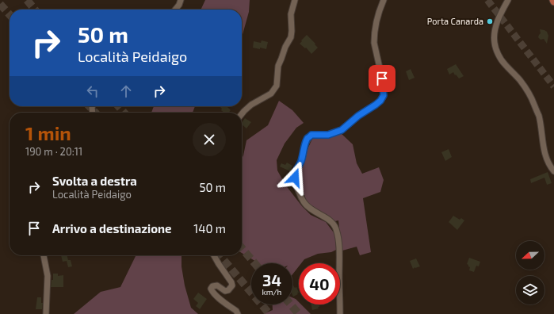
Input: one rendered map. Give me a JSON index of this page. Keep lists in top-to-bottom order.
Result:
{
  "places": ["Porta Canarda"],
  "north": "left",
  "page": {
    "turn": ["50 m", "Località Peidaigo"],
    "heading": ["1 min", "190 m · 20:11"],
    "list": [
      {
        "name": "Svolta a destra",
        "note": "Località Peidaigo",
        "value": "50 m"
      },
      {
        "name": "Arrivo a destinazione",
        "value": "140 m"
      }
    ],
    "speed": "34 km/h",
    "limit": "40"
  }
}
